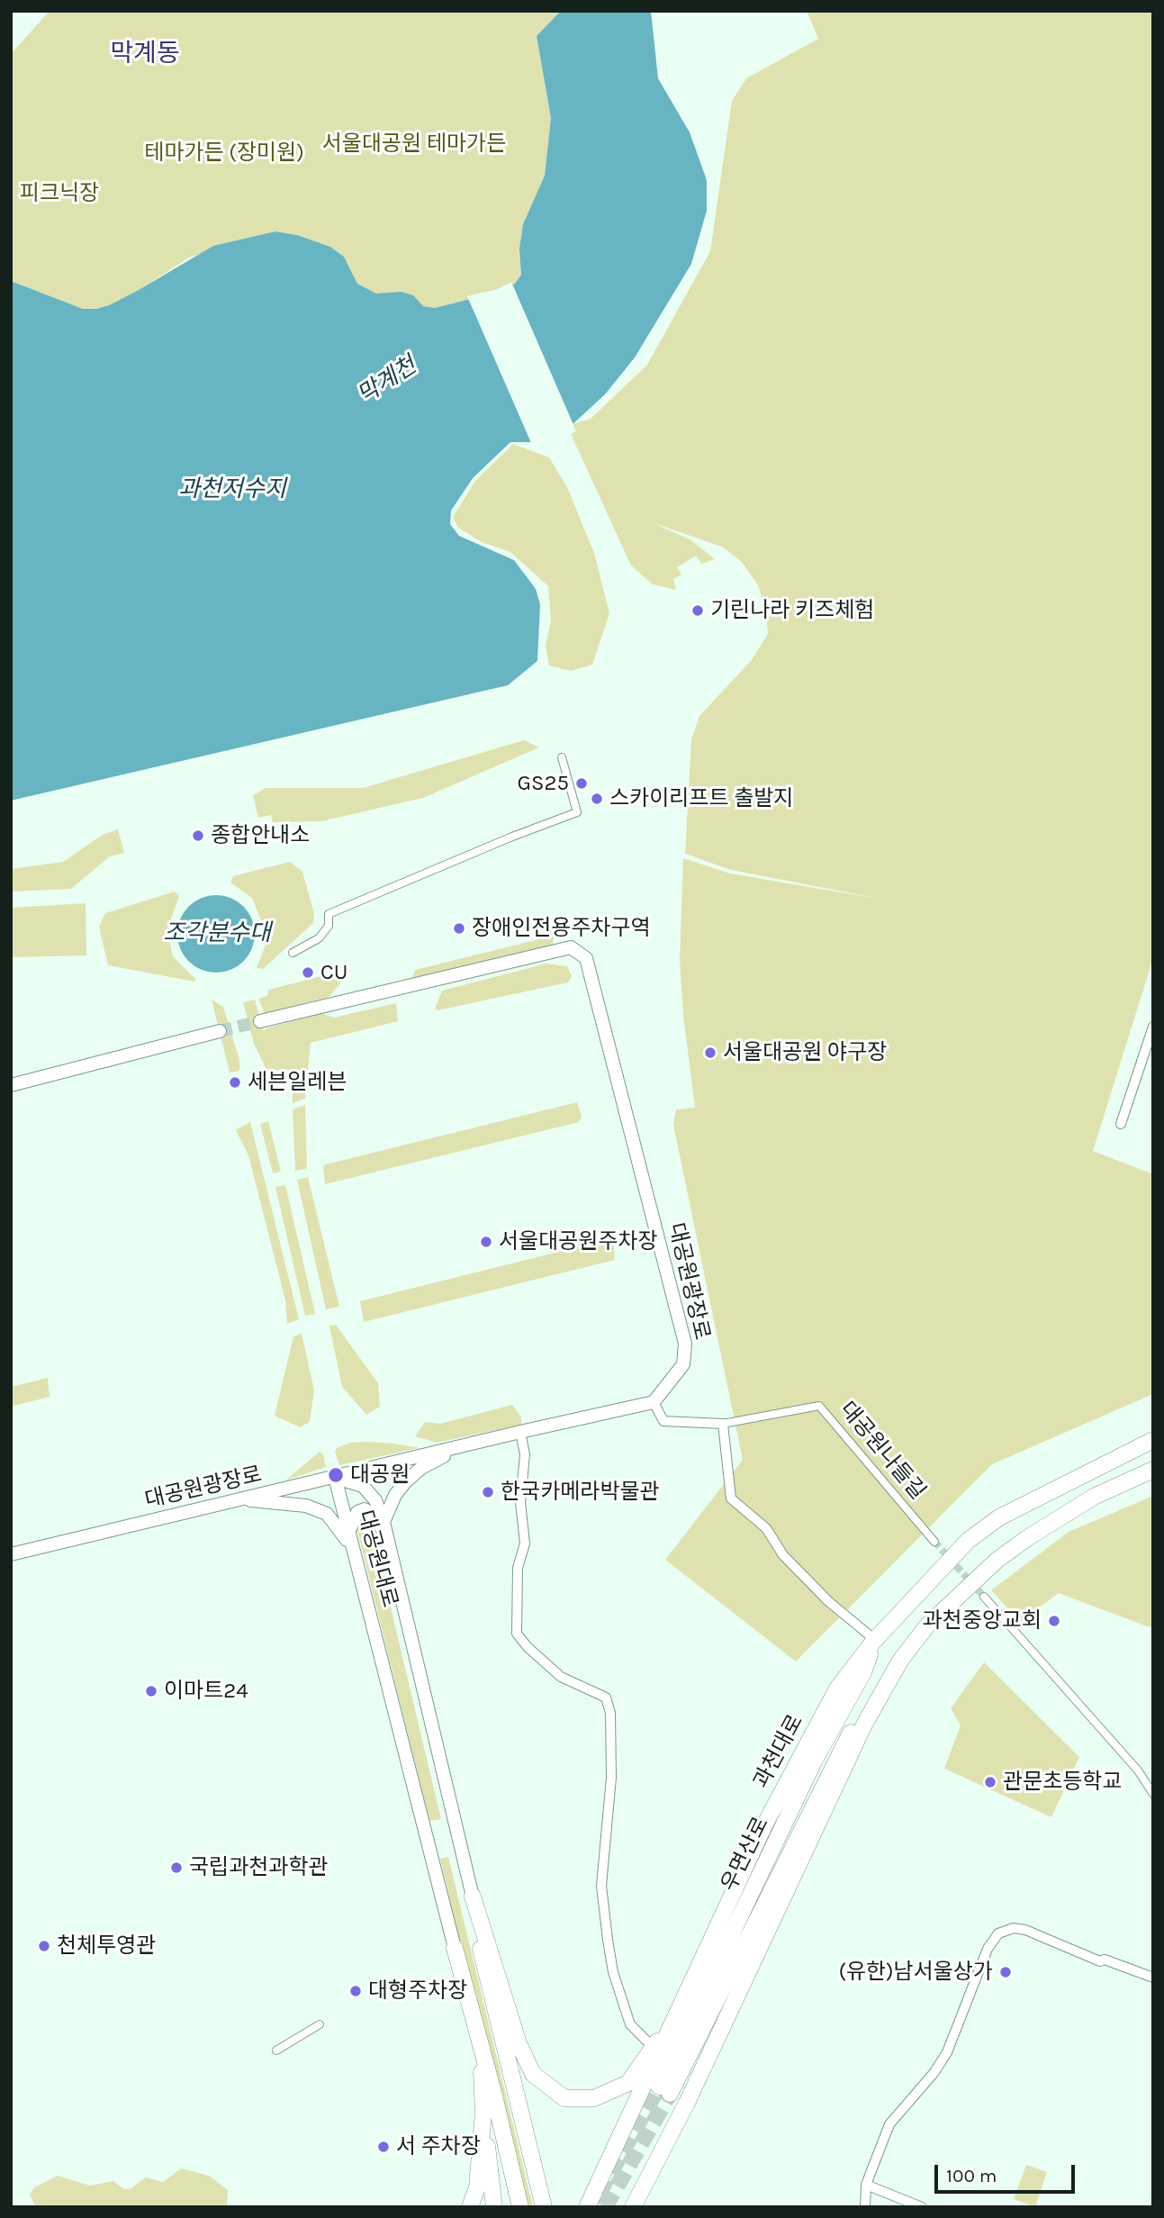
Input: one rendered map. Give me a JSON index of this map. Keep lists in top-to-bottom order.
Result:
{
  "streets": {
    "highway": ["과천대로", "우면산로"],
    "street": ["대공원광장로", "대공원나들길", "대공원대로"]
  },
  "crossings": [
    ["대공원광장로", "대공원나들길"],
    ["대공원광장로", "대공원대로"],
    ["과천대로", "우면산로"]
  ],
  "districts": ["막계동"],
  "water": ["막계천", "과천저수지", "조각분수대"],
  "parks": ["서울대공원 테마가든", "테마가든 (장미원)", "피크닉장"],
  "places": [
    "기린나라 키즈체험",
    "GS25",
    "스카이리프트 출발지",
    "종합안내소",
    "장애인전용주차구역",
    "CU",
    "서울대공원 야구장",
    "세븐일레븐",
    "서울대공원주차장",
    "대공원",
    "한국카메라박물관",
    "과천중앙교회",
    "이마트24",
    "관문초등학교",
    "국립과천과학관",
    "천체투영관",
    "(유한)남서울상가",
    "대형주차장",
    "서 주차장"
  ],
  "scale_bar": "100 m"
}
